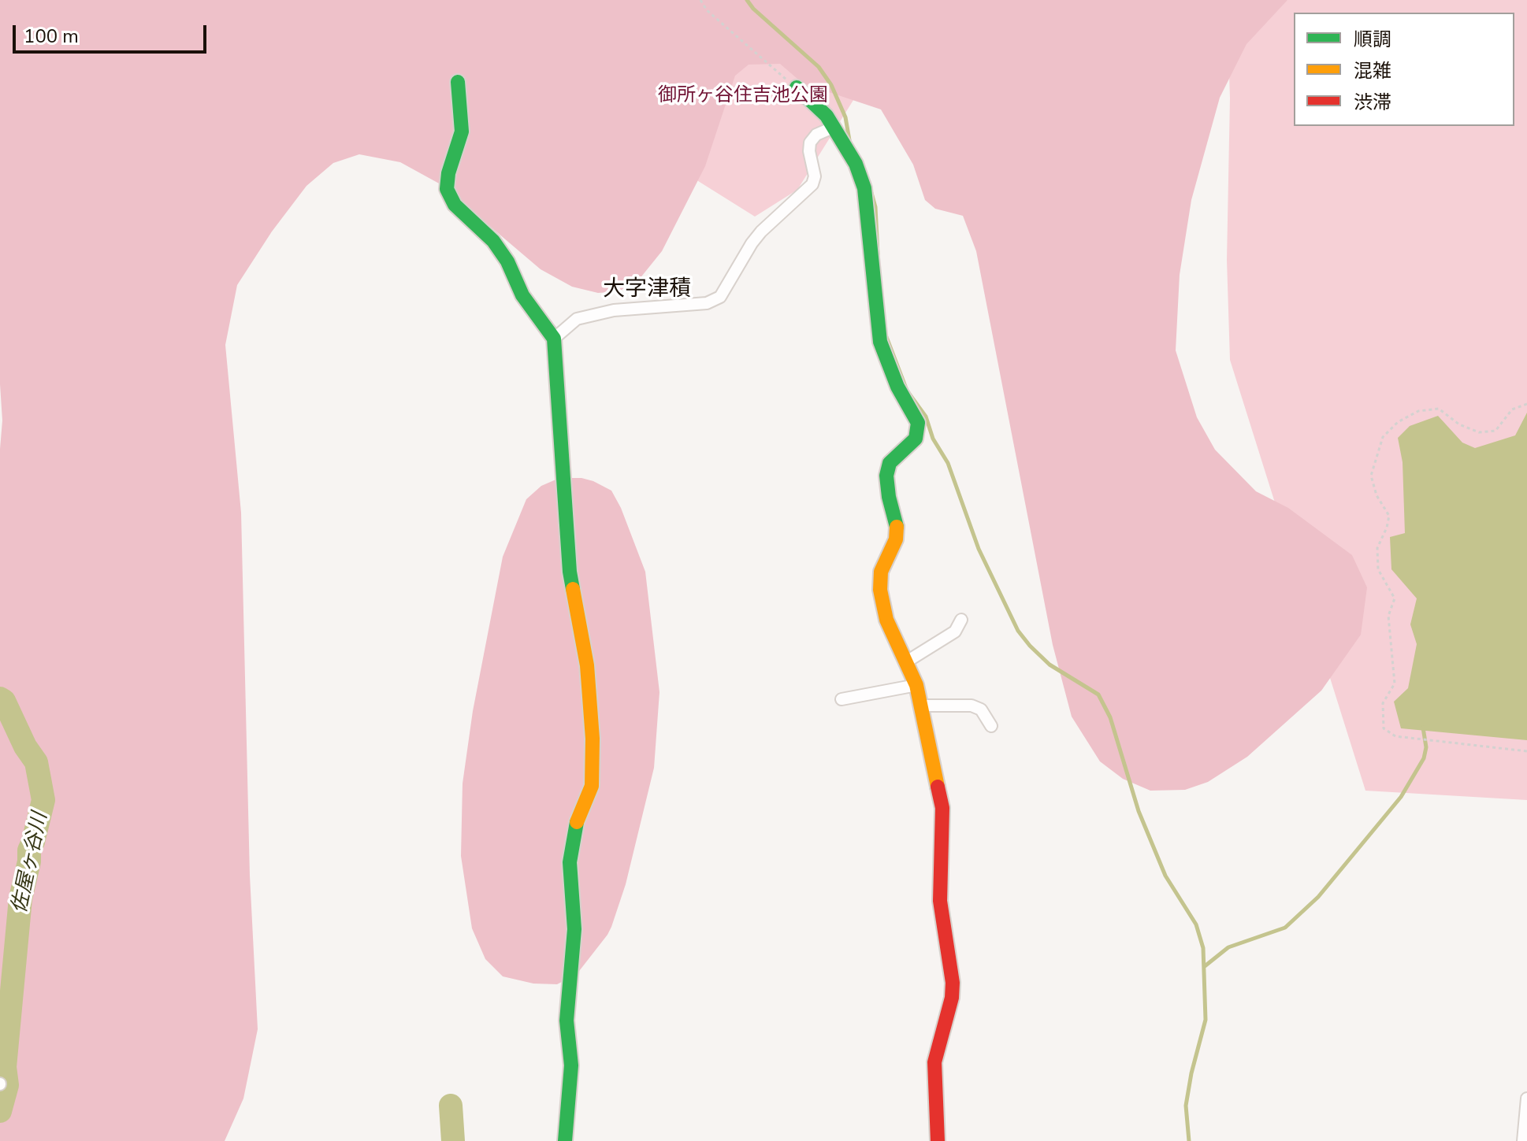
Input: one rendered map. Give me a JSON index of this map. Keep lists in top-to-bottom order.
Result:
{
  "districts": ["大字津積"],
  "water": ["佐屋ヶ谷川"],
  "parks": ["御所ヶ谷住吉池公園"],
  "legend": ["順調", "混雑", "渋滞"],
  "scale_bar": "100 m"
}
